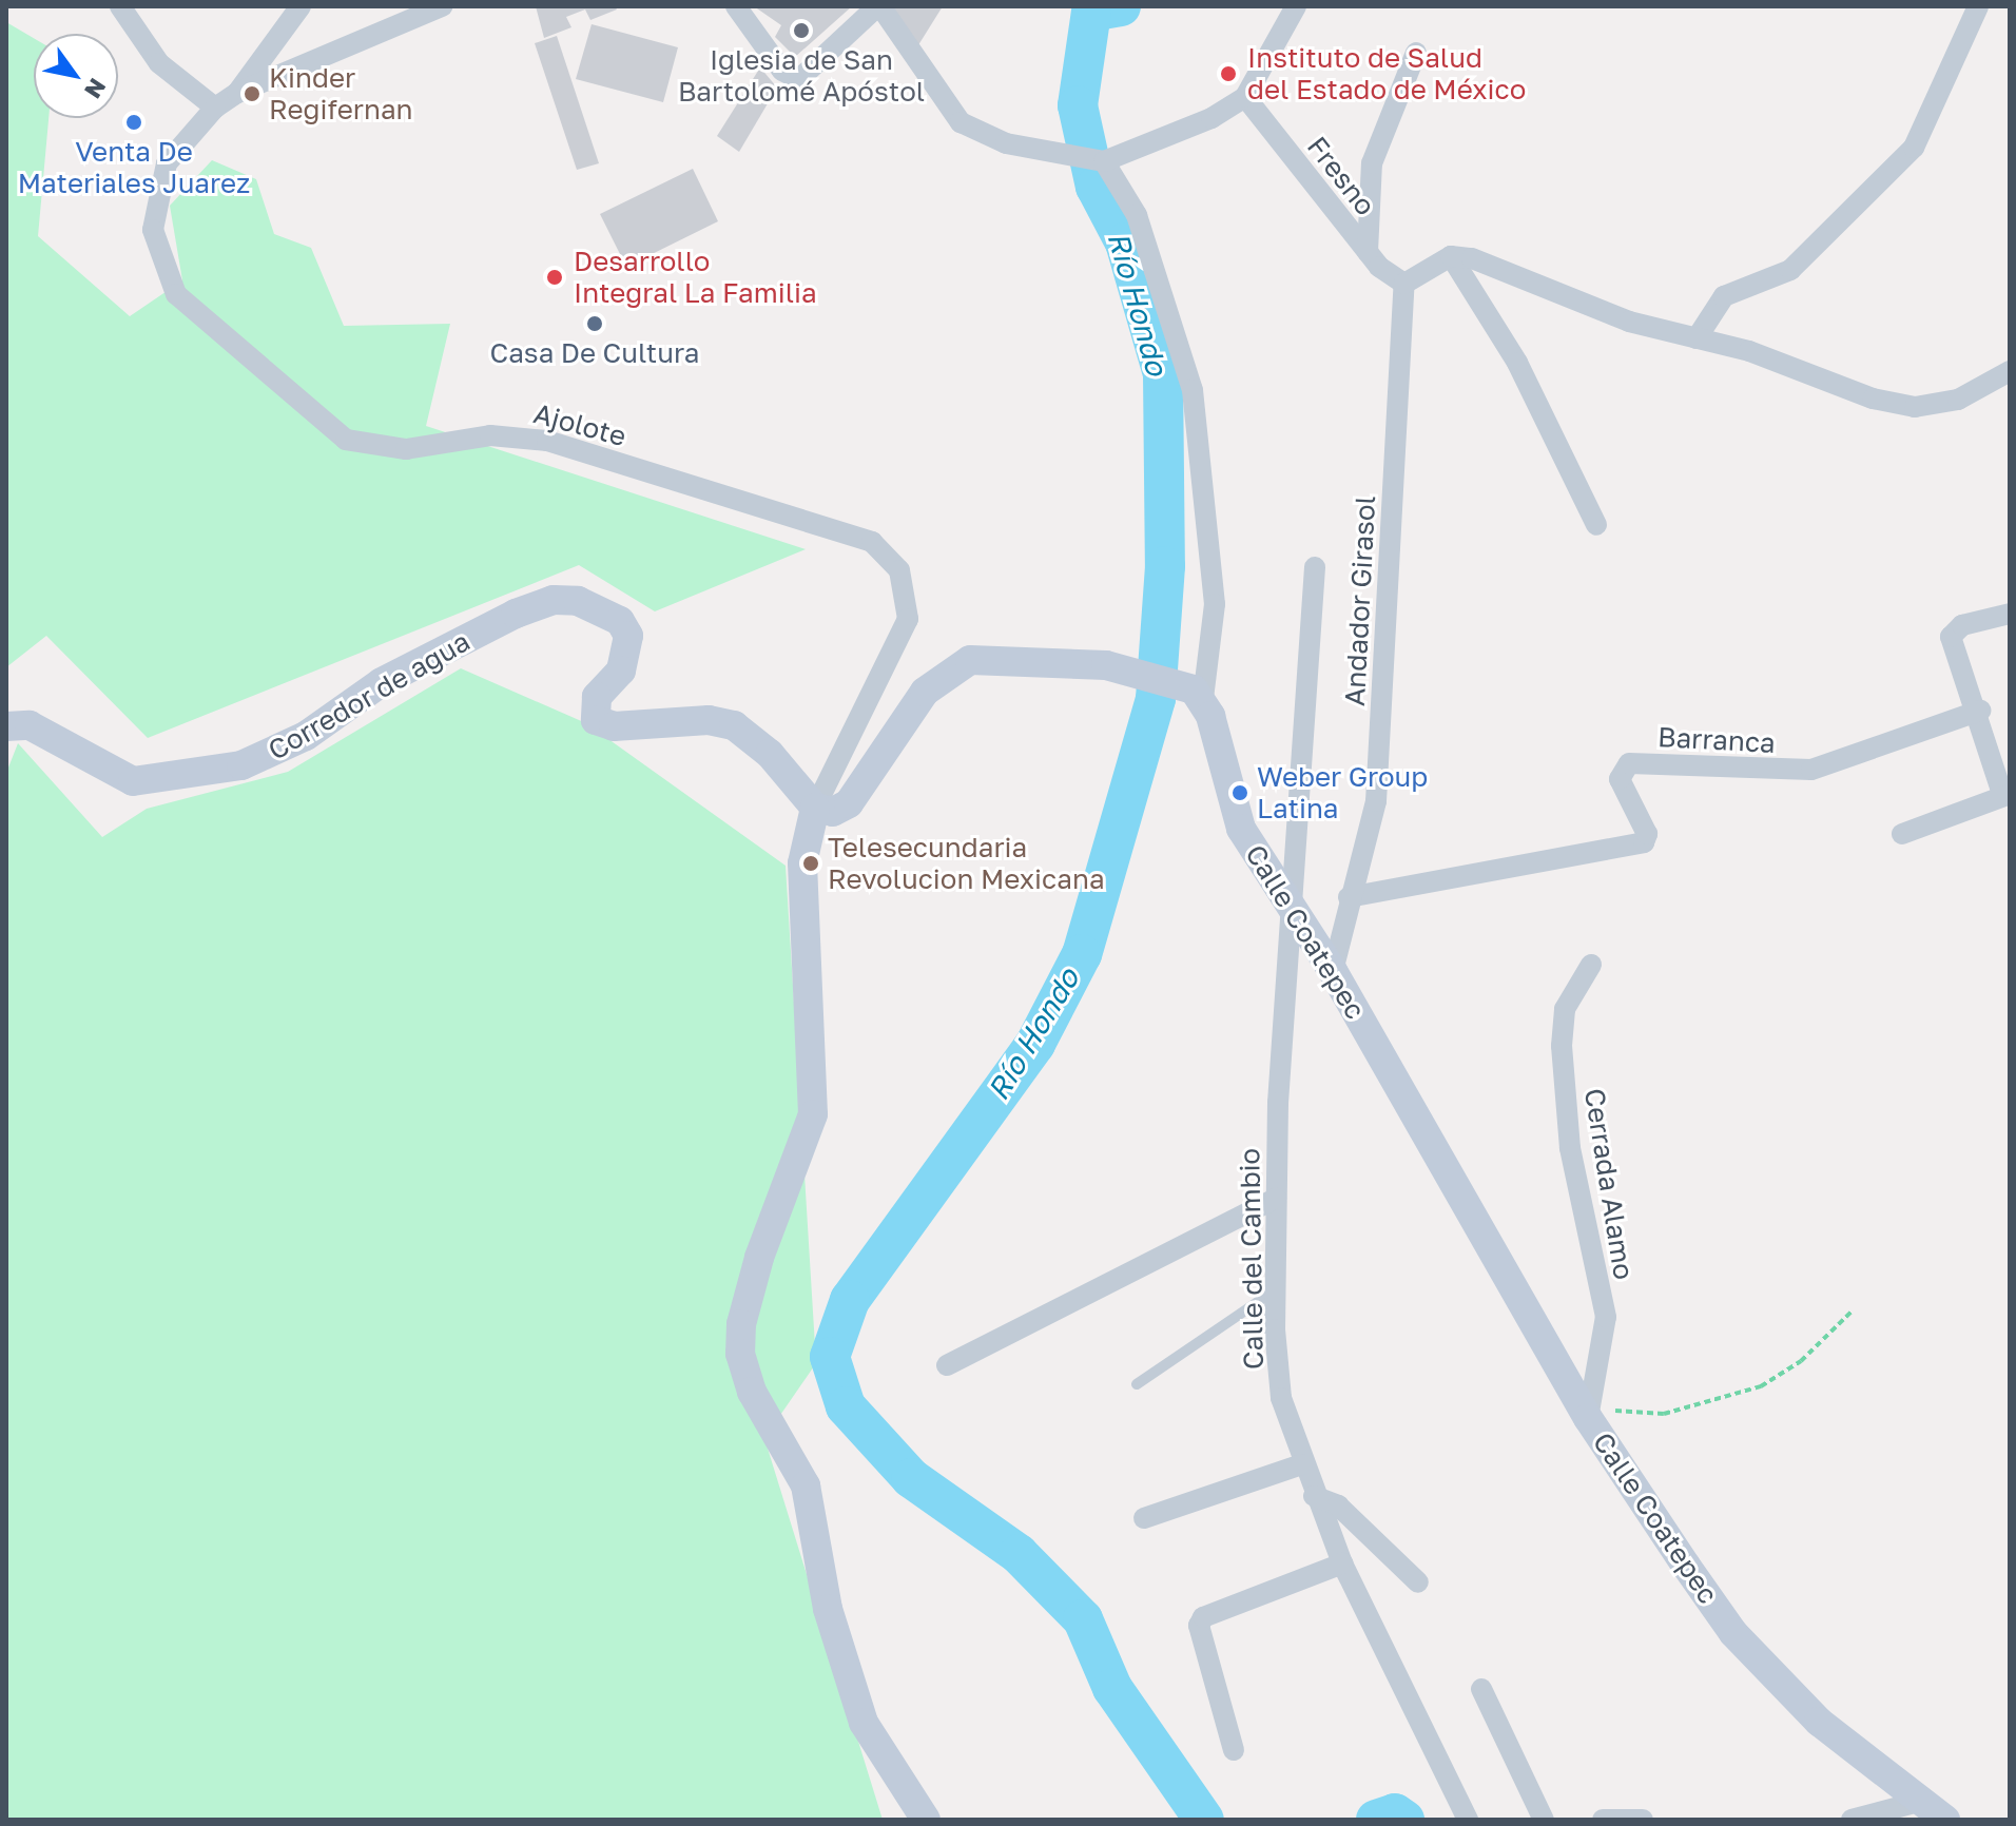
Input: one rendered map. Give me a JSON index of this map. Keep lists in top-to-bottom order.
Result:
{
  "streets": {
    "main road": ["Corredor de agua", "Calle Coatepec"],
    "street": [
      "Fresno",
      "Ajolote",
      "Andador Girasol",
      "Barranca",
      "Cerrada Alamo",
      "Calle del Cambio"
    ]
  },
  "crossings": [
    ["Fresno", "Andador Girasol"],
    ["Ajolote", "Corredor de agua"],
    ["Andador Girasol", "Barranca"],
    ["Andador Girasol", "Calle Coatepec"],
    ["Calle Coatepec", "Cerrada Alamo"],
    ["Calle Coatepec", "Calle del Cambio"]
  ],
  "water": ["Río Hondo"],
  "places": [
    "Iglesia de San Bartolomé Apóstol",
    "Instituto de Salud del Estado de México",
    "Kinder Regifernan",
    "Venta De Materiales Juarez",
    "Desarrollo Integral La Familia",
    "Casa De Cultura",
    "Weber Group Latina",
    "Telesecundaria Revolucion Mexicana"
  ],
  "north": "bottom right"
}
